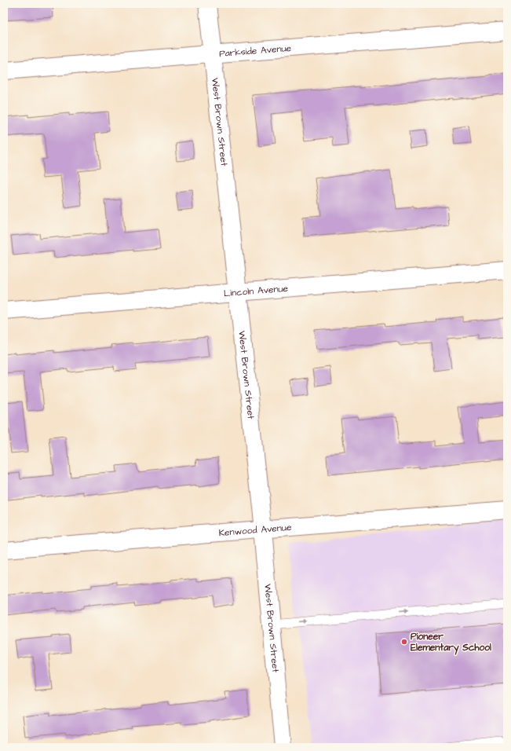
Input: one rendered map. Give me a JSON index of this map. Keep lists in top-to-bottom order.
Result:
{
  "streets": {
    "street": [
      "Parkside Avenue",
      "West Brown Street",
      "Lincoln Avenue",
      "Kenwood Avenue"
    ]
  },
  "crossings": [
    ["Parkside Avenue", "West Brown Street"],
    ["West Brown Street", "Lincoln Avenue"],
    ["West Brown Street", "Kenwood Avenue"]
  ],
  "places": ["Pioneer Elementary School"]
}
